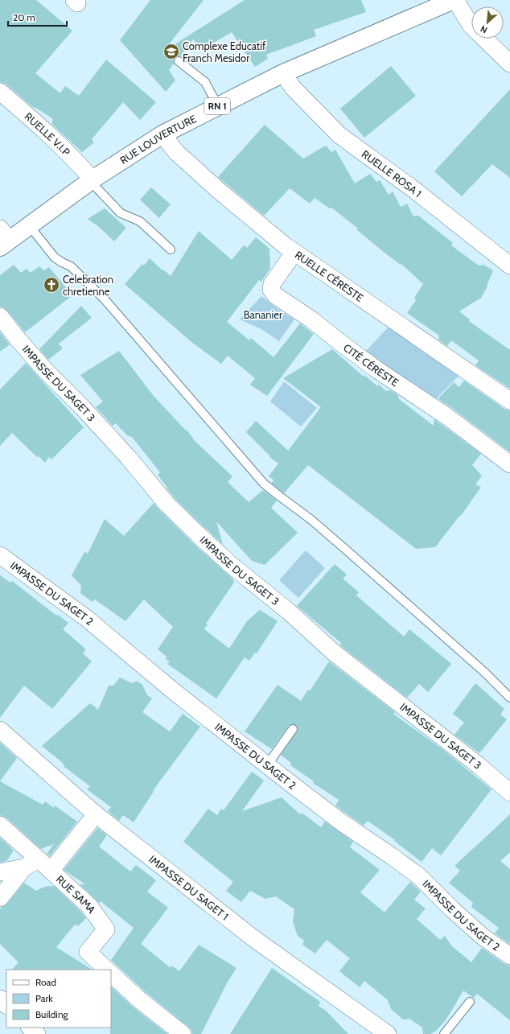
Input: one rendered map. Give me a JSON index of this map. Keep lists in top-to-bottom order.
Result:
{
  "streets": {
    "main road": ["RN 1", "RUE LOUVERTURE"],
    "street": [
      "RUELLE V.I.P",
      "RUELLE ROSA 1",
      "RUELLE CÉRESTE",
      "CITÉ CÉRESTE",
      "IMPASSE DU SAGET 3",
      "IMPASSE DU SAGET 2",
      "IMPASSE DU SAGET 1",
      "RUE SAMA"
    ]
  },
  "crossings": [
    ["RUELLE V.I.P", "RUE LOUVERTURE"],
    ["RUE LOUVERTURE", "RUELLE ROSA 1"],
    ["RUE LOUVERTURE", "RUELLE CÉRESTE"],
    ["RUELLE CÉRESTE", "CITÉ CÉRESTE"]
  ],
  "parks": ["Bananier"],
  "places": {
    "school or university": ["Complexe Educatif Franch Mesidor"],
    "church": ["Celebration chretienne"]
  },
  "legend": ["Road", "Park", "Building"],
  "scale_bar": "20 m",
  "north": "bottom left"
}
